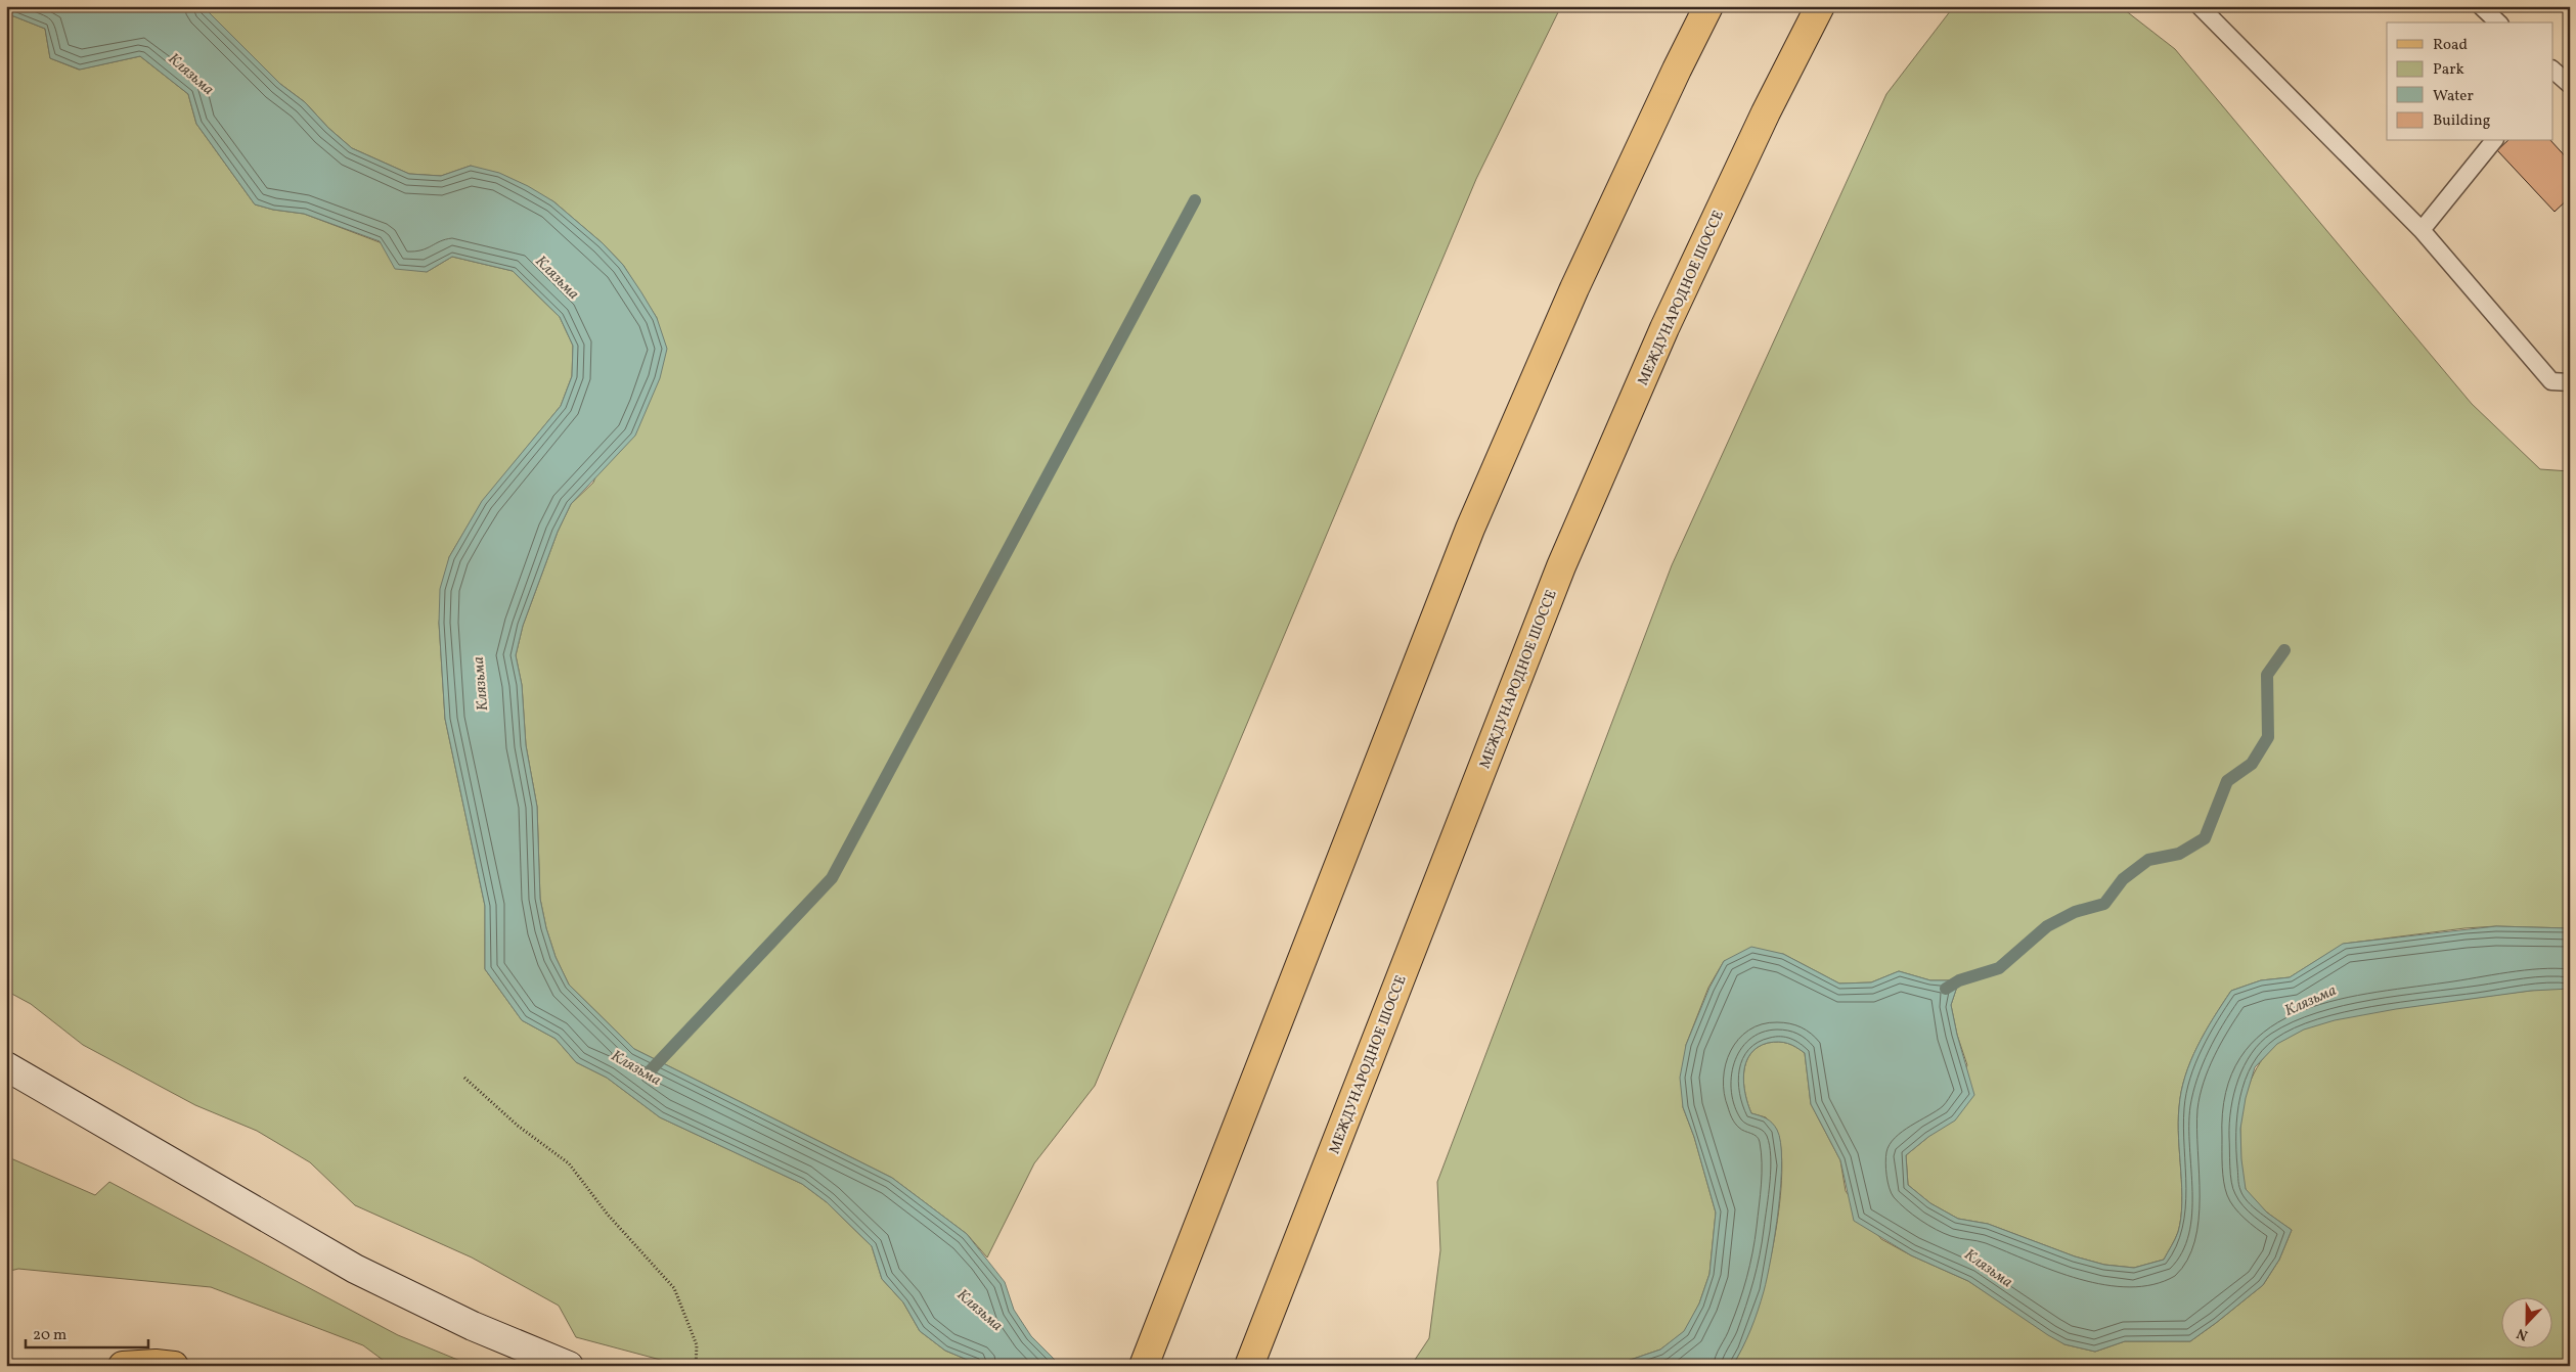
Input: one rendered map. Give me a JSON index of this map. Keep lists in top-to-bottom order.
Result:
{
  "streets": {
    "main road": ["МЕЖДУНАРОДНОЕ ШОССЕ"]
  },
  "water": ["Клязьма"],
  "legend": [
    "Road",
    "Park",
    "Water",
    "Building"
  ],
  "scale_bar": "20 m",
  "north": "bottom"
}
